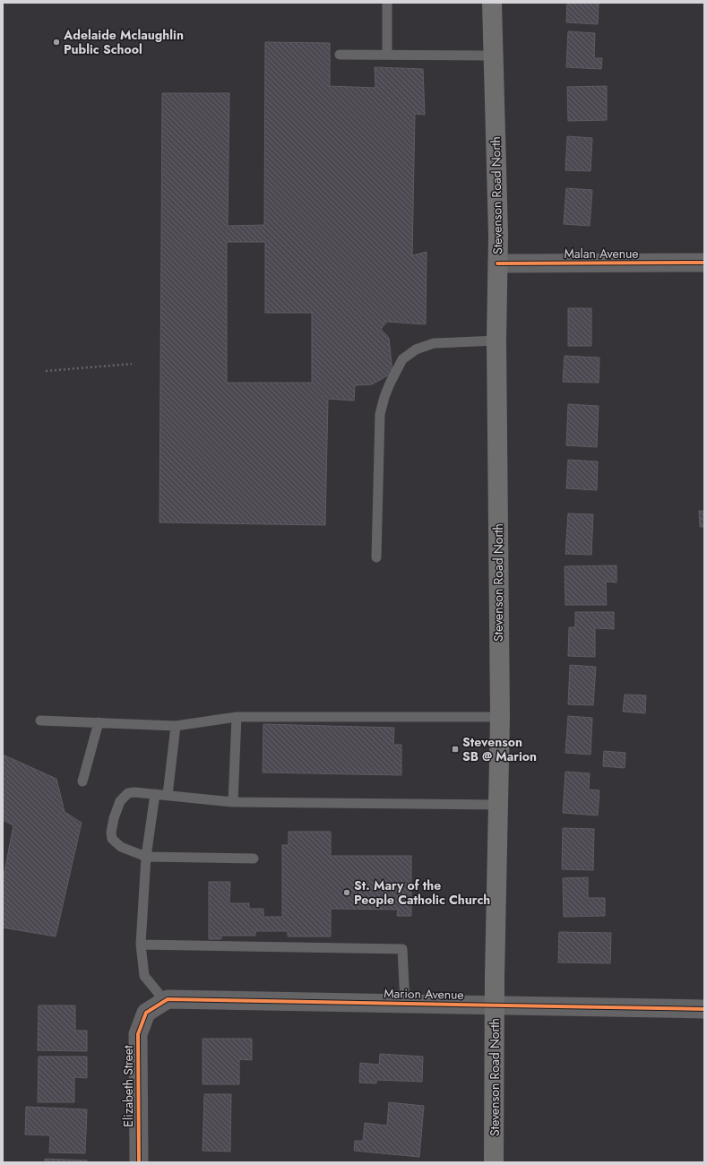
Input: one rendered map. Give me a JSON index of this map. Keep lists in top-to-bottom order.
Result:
{
  "streets": {
    "main road": ["Stevenson Road North"],
    "street": ["Malan Avenue", "Marion Avenue", "Elizabeth Street"]
  },
  "crossings": [
    ["Stevenson Road North", "Malan Avenue"],
    ["Stevenson Road North", "Marion Avenue"],
    ["Marion Avenue", "Elizabeth Street"]
  ],
  "places": {
    "other": ["Adelaide Mclaughlin Public School", "St. Mary of the People Catholic Church"],
    "transit": ["Stevenson SB @ Marion"]
  }
}
